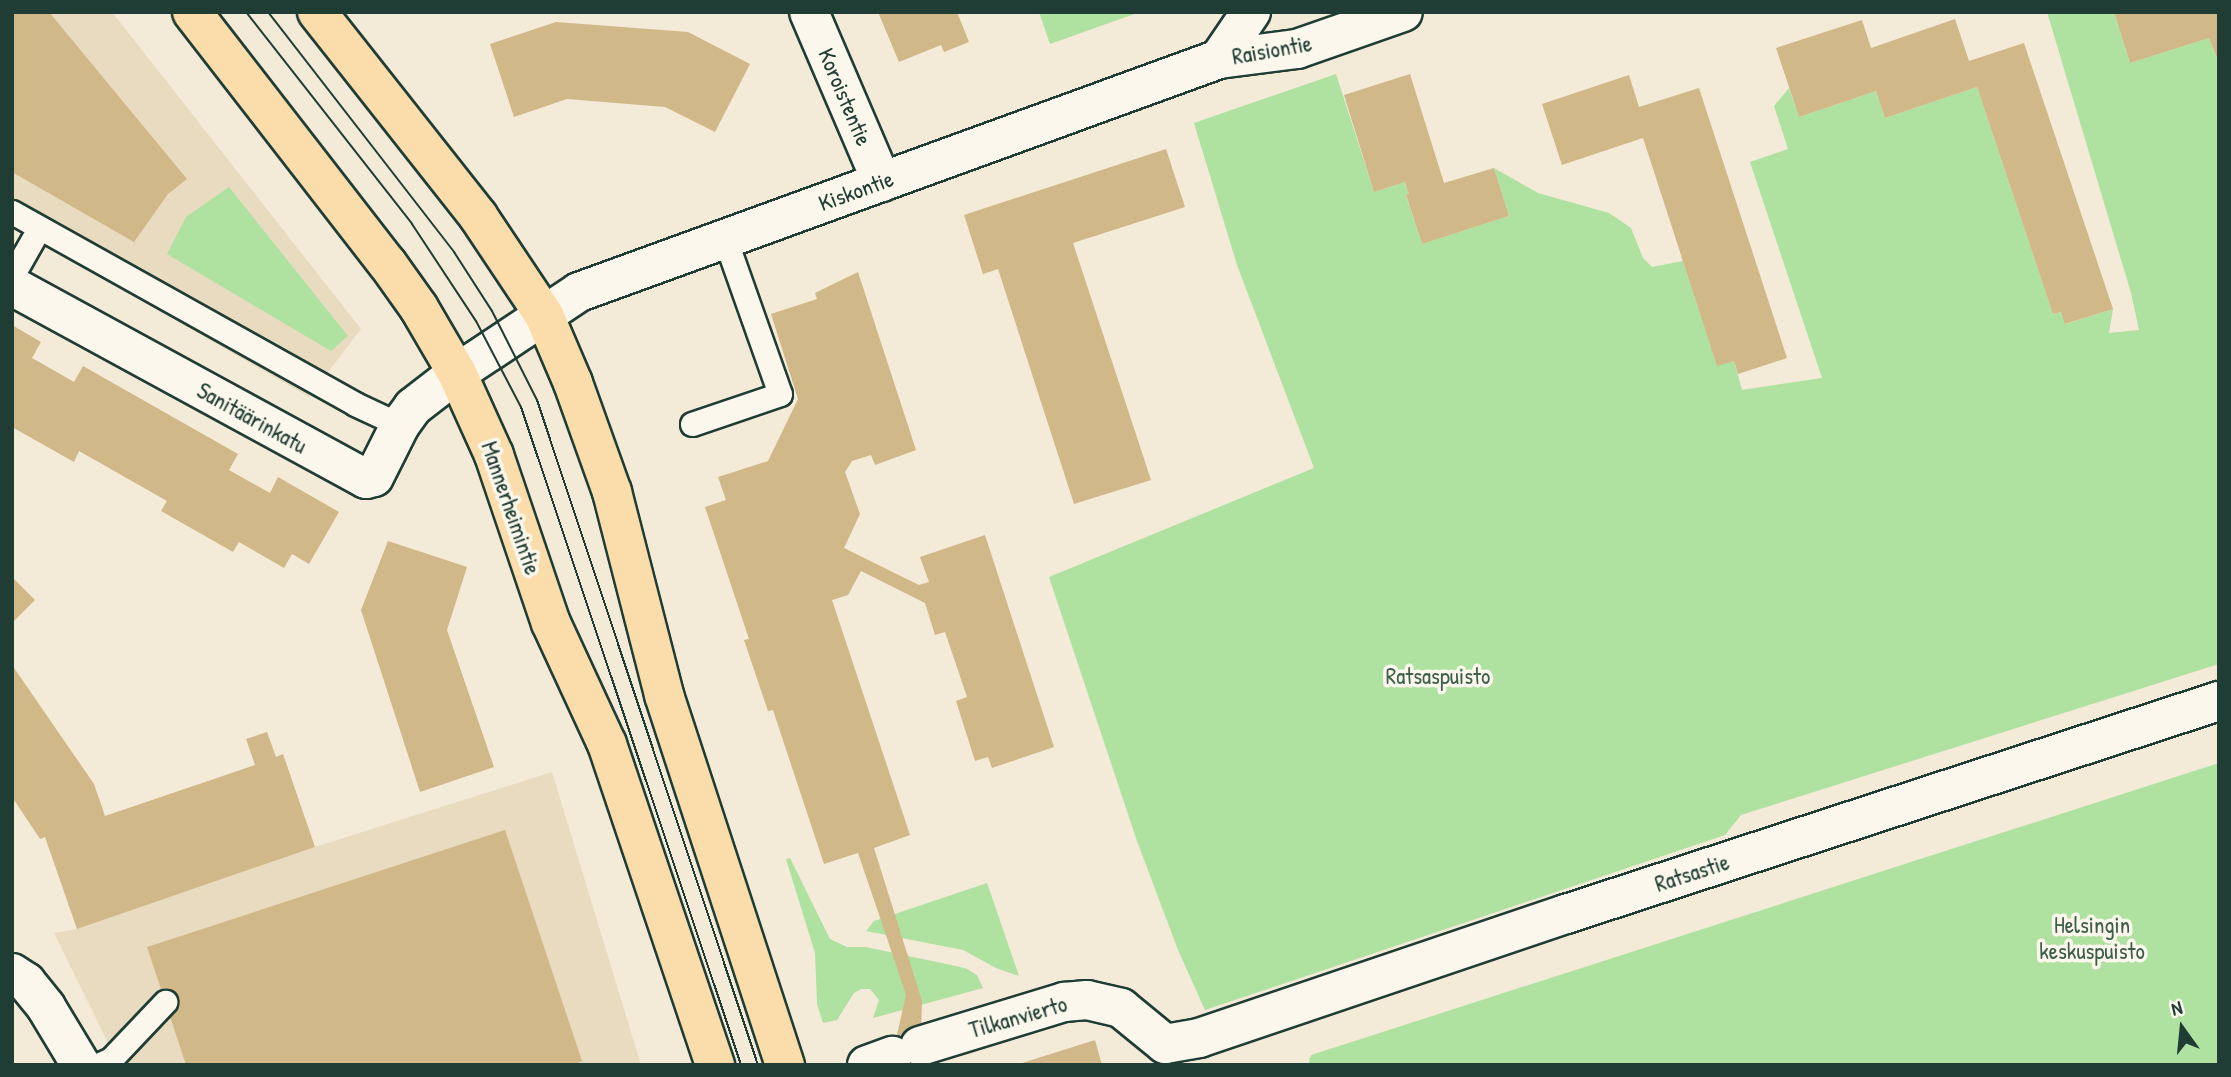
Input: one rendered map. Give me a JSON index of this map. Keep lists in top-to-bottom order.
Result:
{
  "streets": {
    "main road": ["Mannerheimintie"],
    "street": [
      "Raisiontie",
      "Koroistentie",
      "Kiskontie",
      "Sanitäärinkatu",
      "Ratsastie",
      "Tilkanvierto"
    ]
  },
  "crossings": [
    ["Raisiontie", "Kiskontie"],
    ["Koroistentie", "Kiskontie"],
    ["Kiskontie", "Sanitäärinkatu"],
    ["Kiskontie", "Mannerheimintie"],
    ["Sanitäärinkatu", "Mannerheimintie"],
    ["Ratsastie", "Tilkanvierto"]
  ],
  "parks": ["Ratsaspuisto", "Helsingin keskuspuisto"],
  "north": "top"
}
